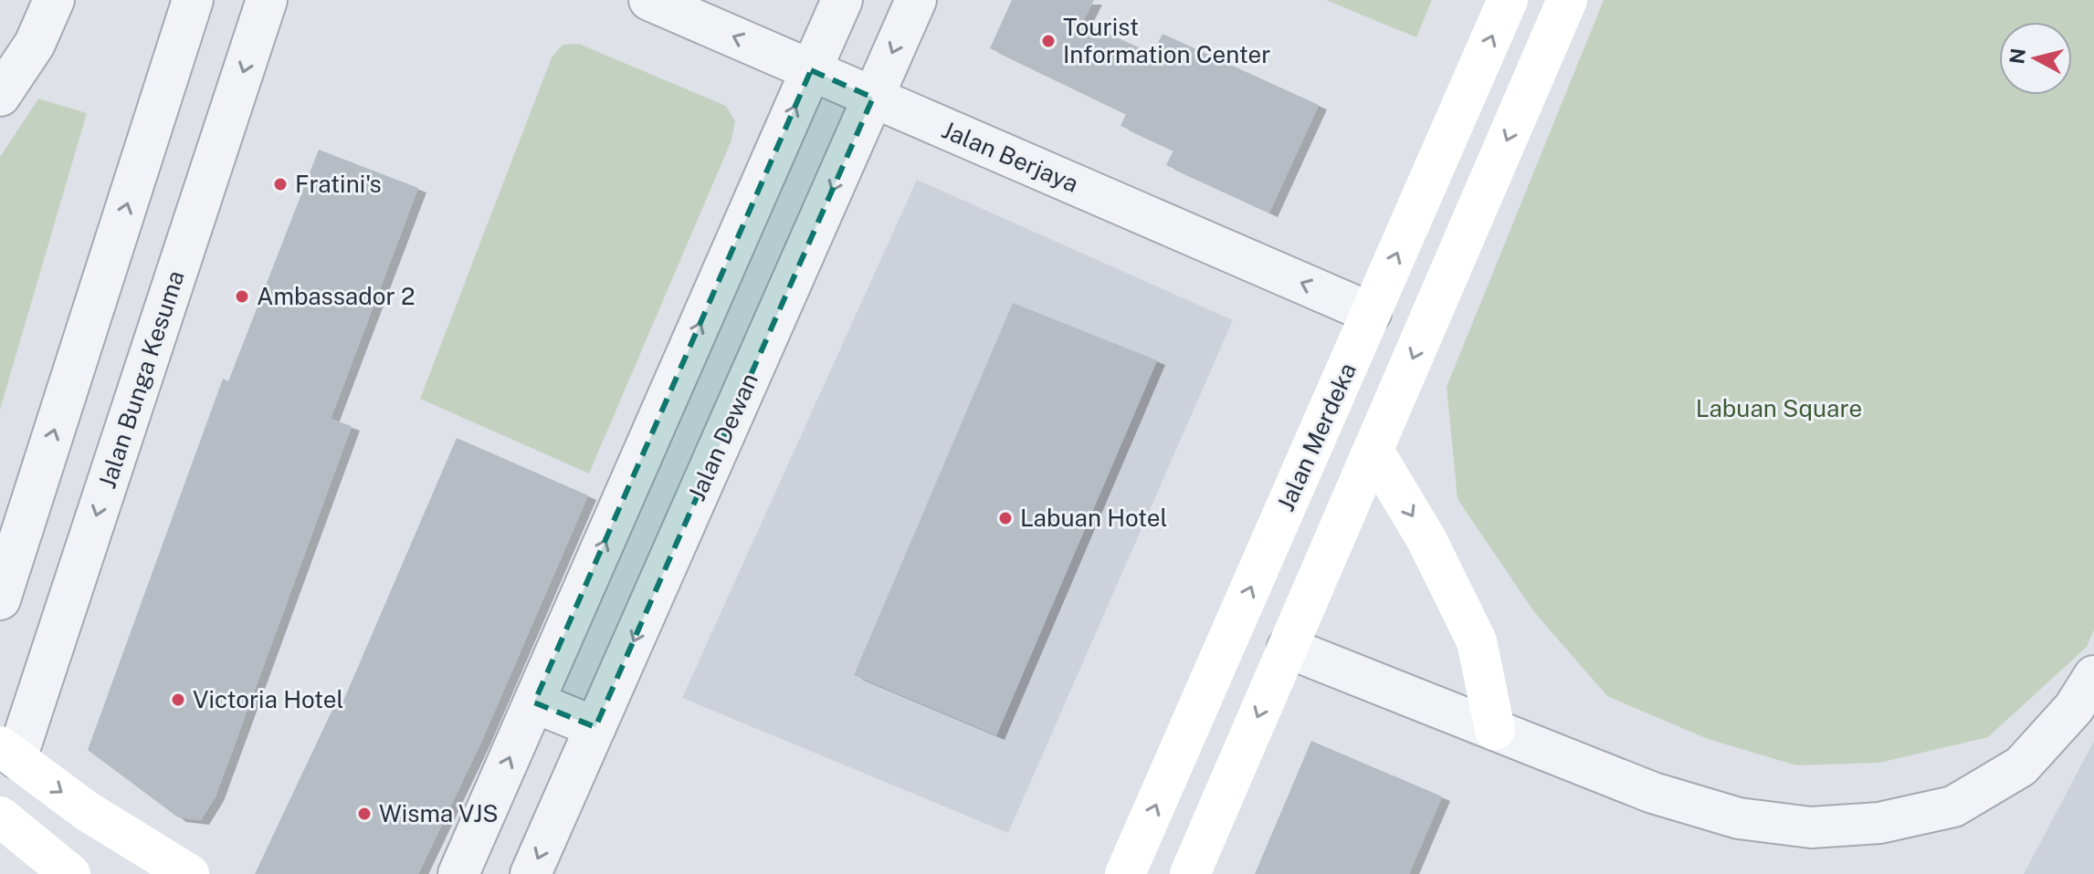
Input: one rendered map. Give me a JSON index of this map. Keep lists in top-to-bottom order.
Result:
{
  "streets": {
    "main road": ["Jalan Merdeka"],
    "street": ["Jalan Berjaya", "Jalan Bunga Kesuma", "Jalan Dewan"]
  },
  "crossings": [
    ["Jalan Berjaya", "Jalan Dewan"],
    ["Jalan Berjaya", "Jalan Merdeka"]
  ],
  "one_way": ["Jalan Berjaya"],
  "parks": ["Labuan Square"],
  "places": [
    "Tourist Information Center",
    "Fratini's",
    "Ambassador 2",
    "Labuan Hotel",
    "Victoria Hotel",
    "Wisma VJS"
  ],
  "north": "left"
}
